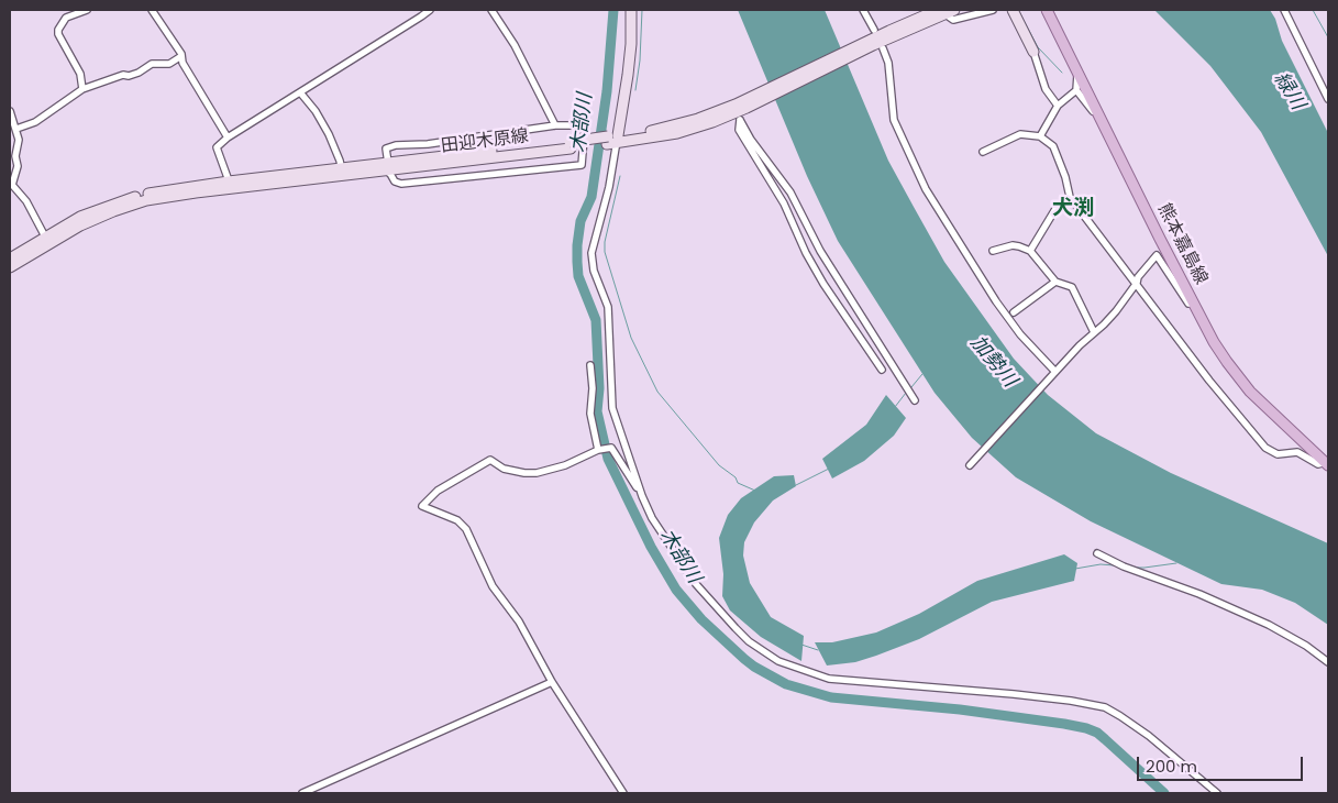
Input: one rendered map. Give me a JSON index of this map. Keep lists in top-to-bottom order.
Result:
{
  "streets": {
    "main road": ["田迎木原線", "熊本嘉島線"]
  },
  "districts": ["犬渕"],
  "water": ["緑川", "木部川", "加勢川"],
  "scale_bar": "200 m"
}
